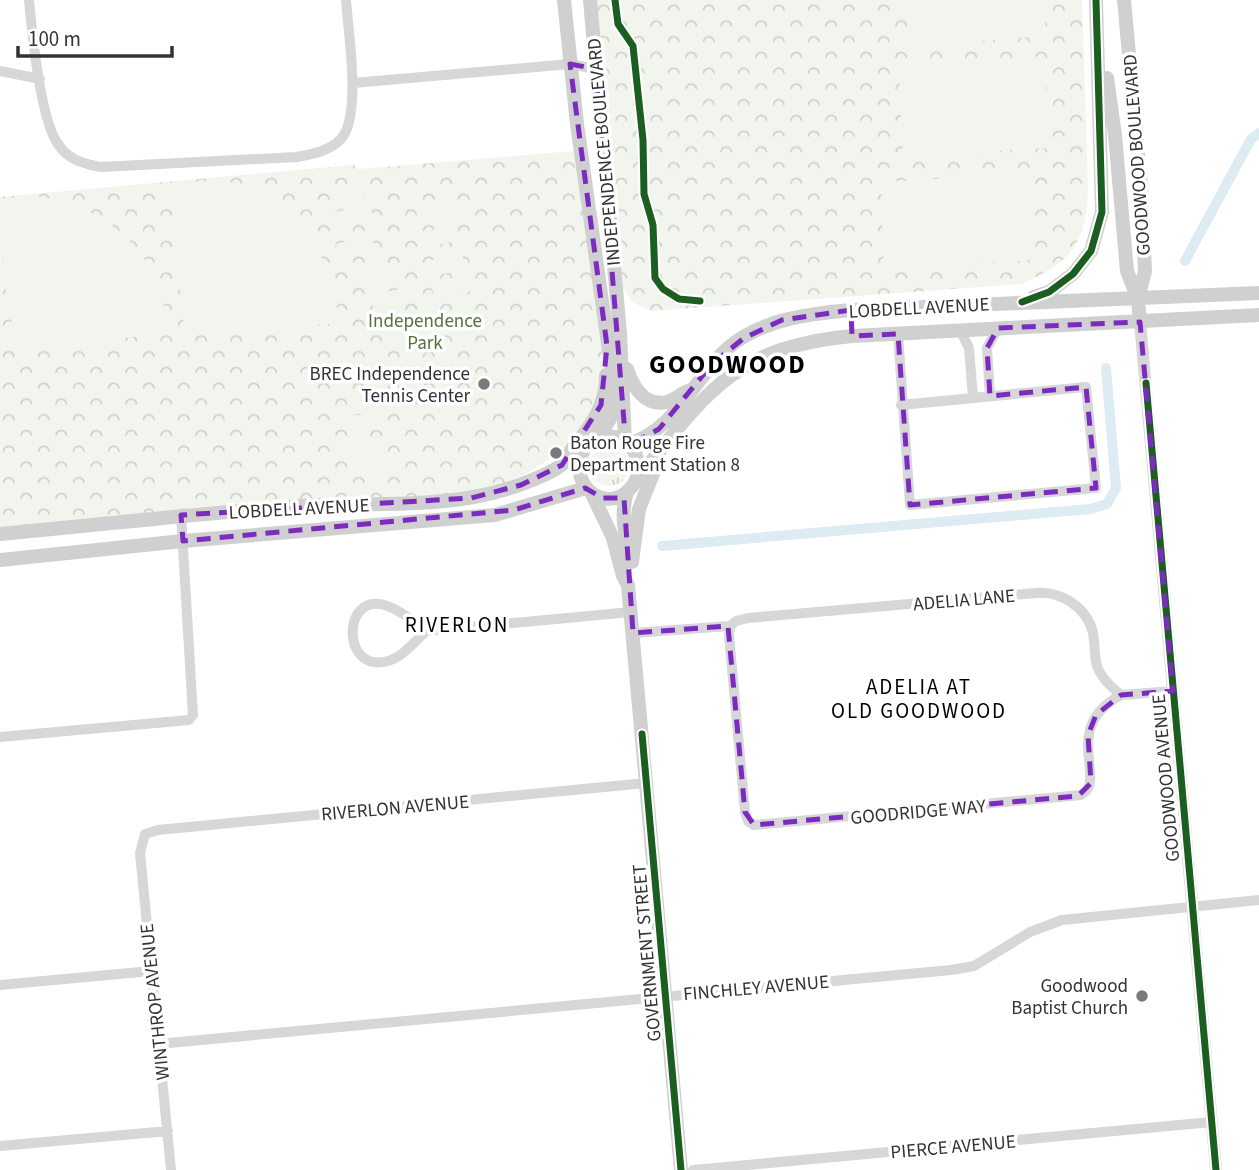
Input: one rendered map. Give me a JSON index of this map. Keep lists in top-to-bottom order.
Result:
{
  "streets": {
    "main road": [
      "INDEPENDENCE BOULEVARD",
      "GOODWOOD BOULEVARD",
      "LOBDELL AVENUE",
      "GOODWOOD AVENUE",
      "GOVERNMENT STREET"
    ],
    "street": [
      "ADELIA LANE",
      "RIVERLON AVENUE",
      "GOODRIDGE WAY",
      "FINCHLEY AVENUE",
      "WINTHROP AVENUE",
      "PIERCE AVENUE"
    ]
  },
  "crossings": [
    ["GOODWOOD BOULEVARD", "LOBDELL AVENUE"],
    ["GOODWOOD BOULEVARD", "GOODWOOD AVENUE"],
    ["LOBDELL AVENUE", "GOODWOOD AVENUE"],
    ["LOBDELL AVENUE", "GOVERNMENT STREET"],
    ["ADELIA LANE", "GOODRIDGE WAY"],
    ["ADELIA LANE", "GOVERNMENT STREET"],
    ["GOODWOOD AVENUE", "FINCHLEY AVENUE"],
    ["GOODWOOD AVENUE", "PIERCE AVENUE"],
    ["RIVERLON AVENUE", "GOVERNMENT STREET"],
    ["RIVERLON AVENUE", "WINTHROP AVENUE"],
    ["GOVERNMENT STREET", "FINCHLEY AVENUE"],
    ["FINCHLEY AVENUE", "WINTHROP AVENUE"]
  ],
  "districts": ["GOODWOOD", "RIVERLON", "ADELIA AT OLD GOODWOOD"],
  "parks": ["Independence Park"],
  "places": ["BREC Independence Tennis Center", "Baton Rouge Fire Department Station 8", "Goodwood Baptist Church"],
  "scale_bar": "100 m"
}
